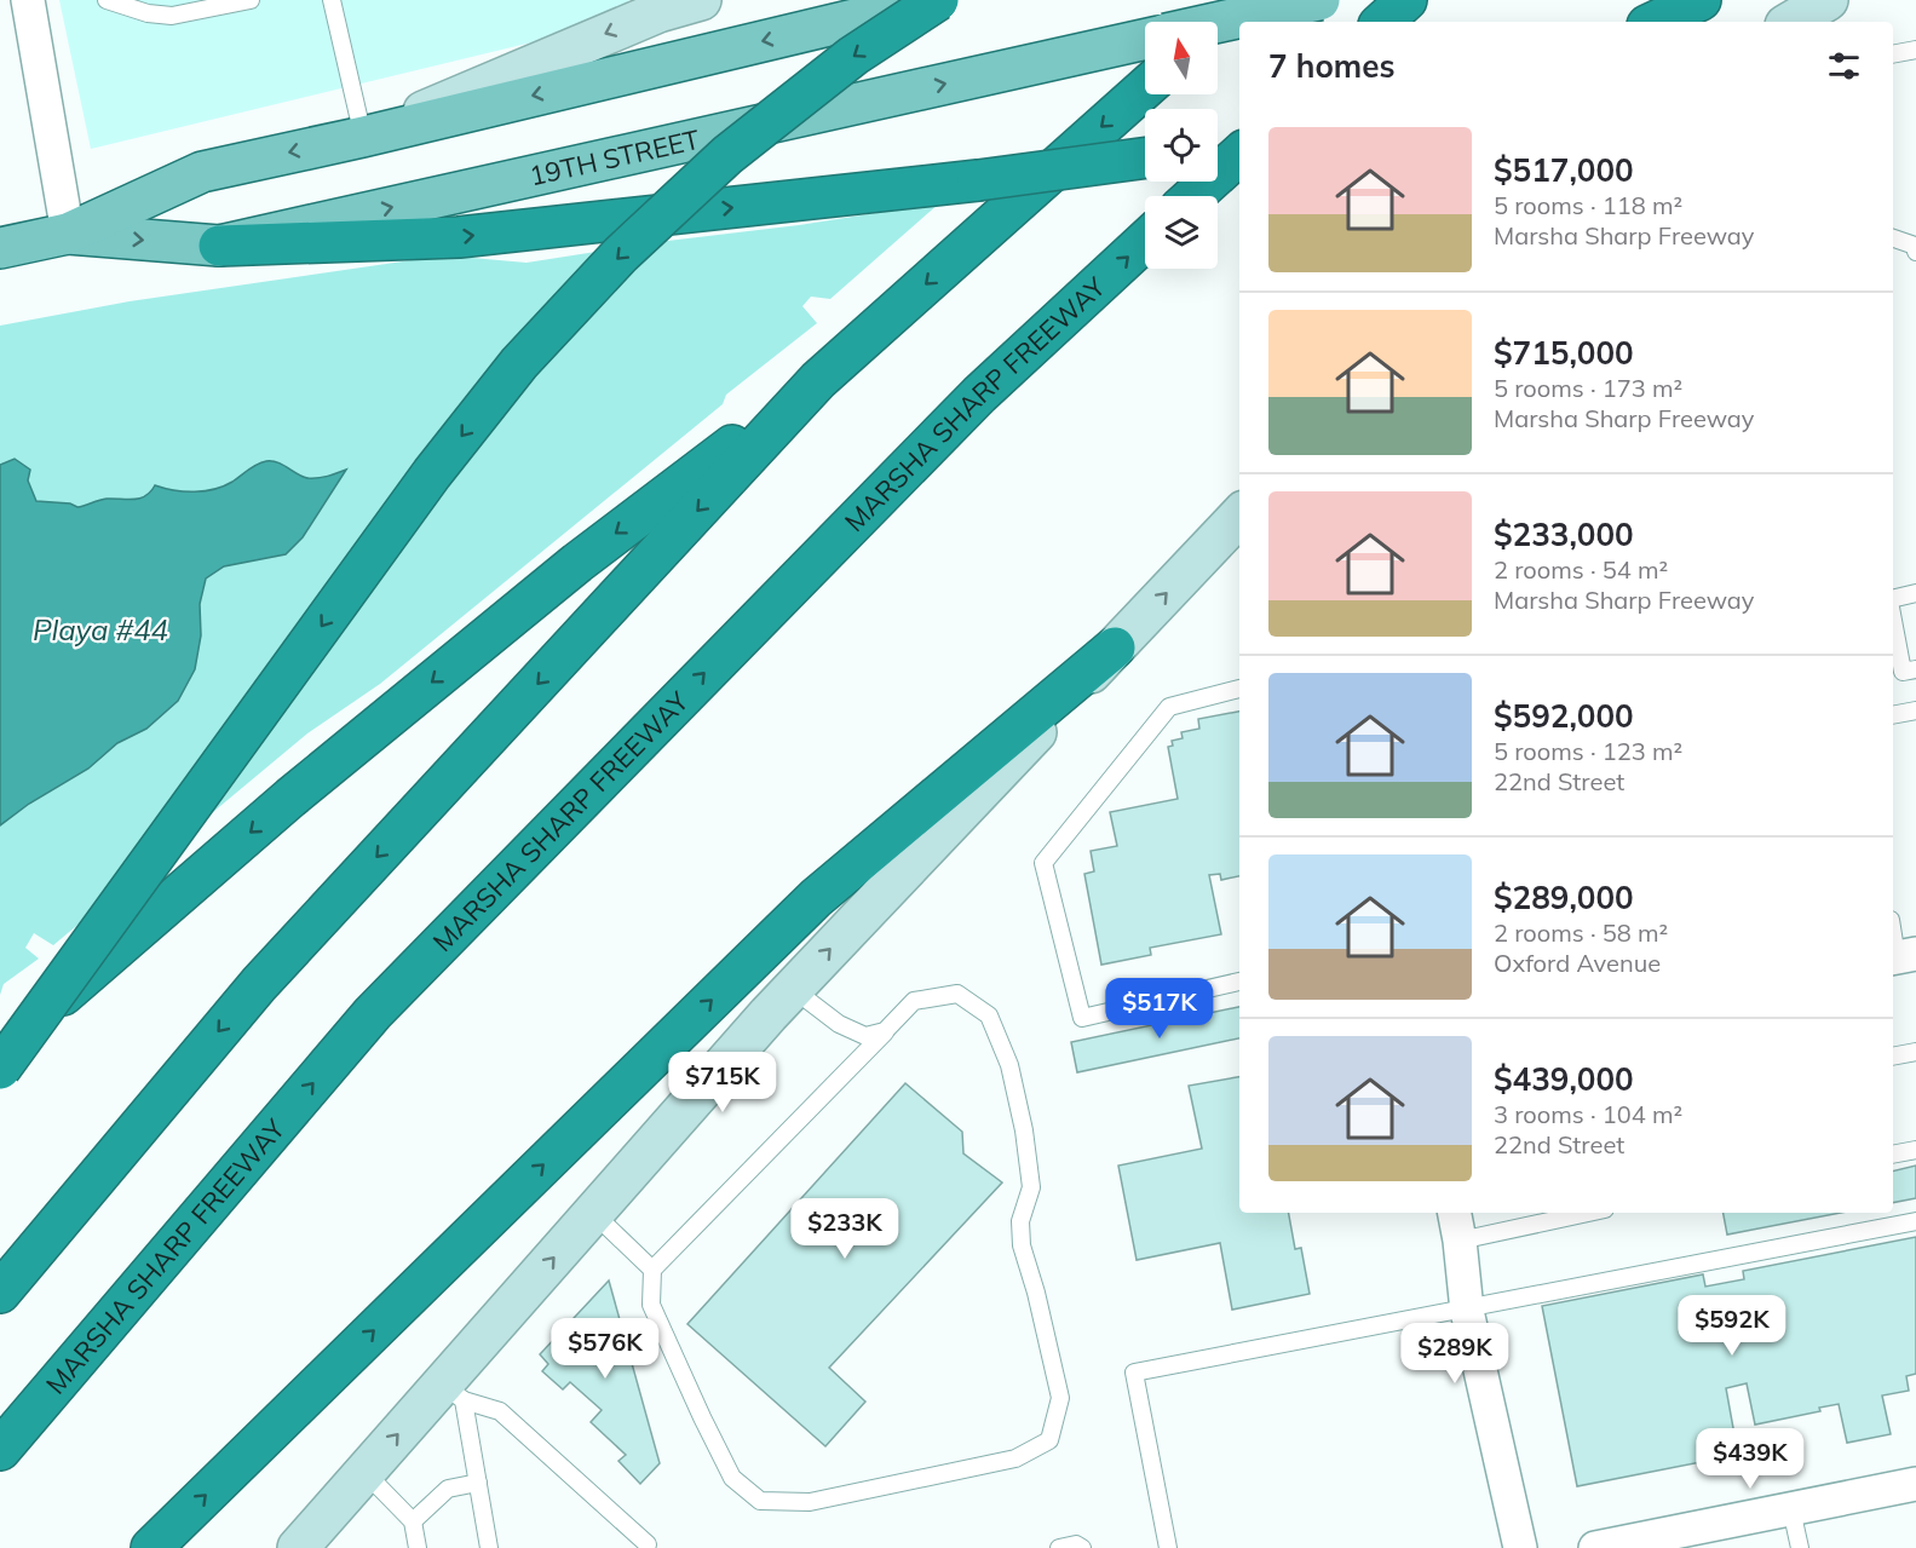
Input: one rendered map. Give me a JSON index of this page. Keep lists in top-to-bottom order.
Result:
{
  "streets": {
    "highway": ["MARSHA SHARP FREEWAY"],
    "main road": ["19TH STREET"]
  },
  "water": ["Playa #44"],
  "north": "top",
  "page": {
    "heading": "7 homes",
    "list": [
      {
        "name": "$517,000",
        "note": "5 rooms · 118 m² · Marsha Sharp Freeway"
      },
      {
        "name": "$715,000",
        "note": "5 rooms · 173 m² · Marsha Sharp Freeway"
      },
      {
        "name": "$233,000",
        "note": "2 rooms · 54 m² · Marsha Sharp Freeway"
      },
      {
        "name": "$592,000",
        "note": "5 rooms · 123 m² · 22nd Street"
      },
      {
        "name": "$289,000",
        "note": "2 rooms · 58 m² · Oxford Avenue"
      },
      {
        "name": "$439,000",
        "note": "3 rooms · 104 m² · 22nd Street"
      }
    ],
    "price": [
      "$517K",
      "$715K",
      "$233K",
      "$592K",
      "$576K",
      "$289K",
      "$439K"
    ]
  }
}
